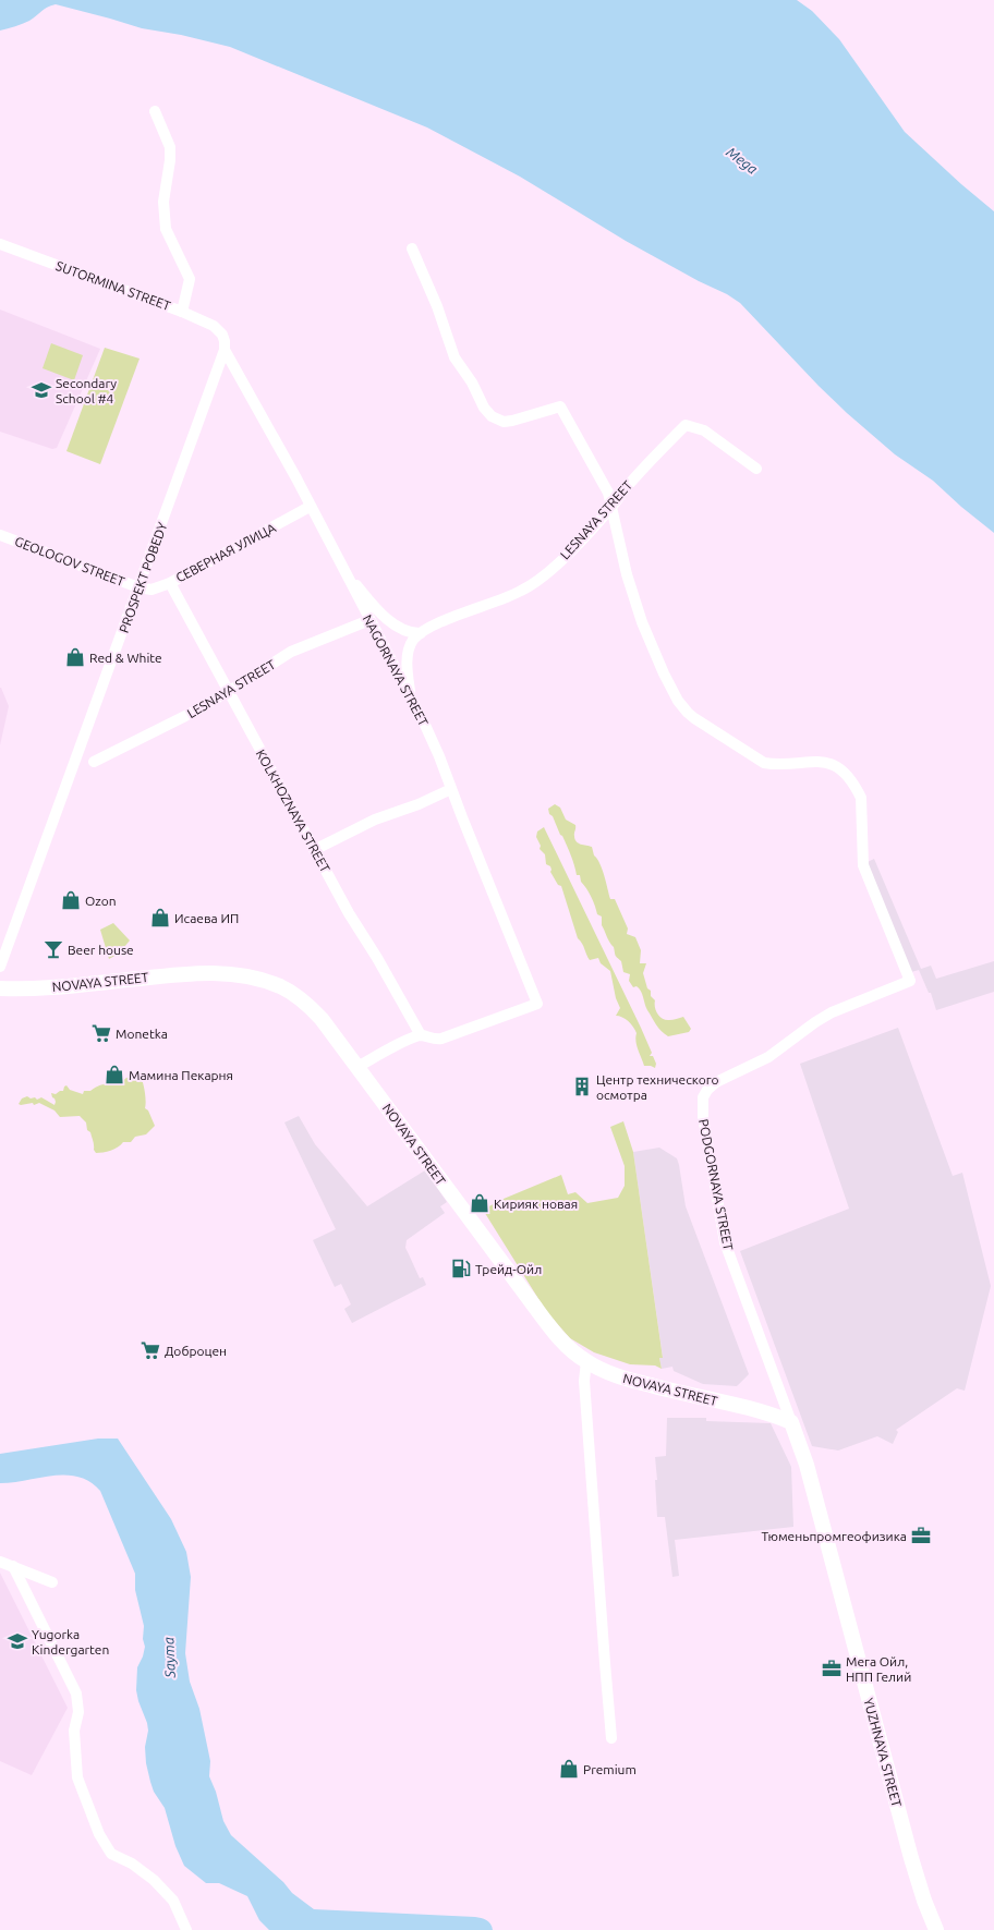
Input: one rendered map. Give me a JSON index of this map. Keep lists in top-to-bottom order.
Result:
{
  "streets": {
    "street": [
      "SUTORMINA STREET",
      "LESNAYA STREET",
      "СЕВЕРНАЯ УЛИЦА",
      "GEOLOGOV STREET",
      "PROSPEKT POBEDY",
      "NAGORNAYA STREET",
      "KOLKHOZNAYA STREET",
      "NOVAYA STREET",
      "PODGORNAYA STREET",
      "YUZHNAYA STREET"
    ]
  },
  "crossings": [
    ["SUTORMINA STREET", "PROSPEKT POBEDY"],
    ["LESNAYA STREET", "NAGORNAYA STREET"],
    ["LESNAYA STREET", "KOLKHOZNAYA STREET"],
    ["LESNAYA STREET", "PODGORNAYA STREET"],
    ["СЕВЕРНАЯ УЛИЦА", "GEOLOGOV STREET"],
    ["СЕВЕРНАЯ УЛИЦА", "PROSPEKT POBEDY"],
    ["СЕВЕРНАЯ УЛИЦА", "NAGORNAYA STREET"],
    ["СЕВЕРНАЯ УЛИЦА", "KOLKHOZNAYA STREET"],
    ["GEOLOGOV STREET", "PROSPEKT POBEDY"],
    ["PROSPEKT POBEDY", "NAGORNAYA STREET"],
    ["NAGORNAYA STREET", "KOLKHOZNAYA STREET"],
    ["NOVAYA STREET", "PODGORNAYA STREET"],
    ["NOVAYA STREET", "YUZHNAYA STREET"],
    ["PODGORNAYA STREET", "YUZHNAYA STREET"]
  ],
  "water": ["Mega", "Sayma"],
  "places": {
    "school or university": ["Secondary School #4", "Yugorka Kindergarten"],
    "shop": [
      "Red & White",
      "Ozon",
      "Исаева ИП",
      "Мамина Пекарня",
      "Кирияк новая",
      "Premium"
    ],
    "bar": ["Beer house"],
    "supermarket": ["Monetka", "Доброцен"],
    "building": ["Центр технического осмотра"],
    "fuel station": ["Трейд-Ойл"],
    "office": ["Тюменьпромгеофизика", "Мега Ойл, НПП Гелий"]
  }
}
